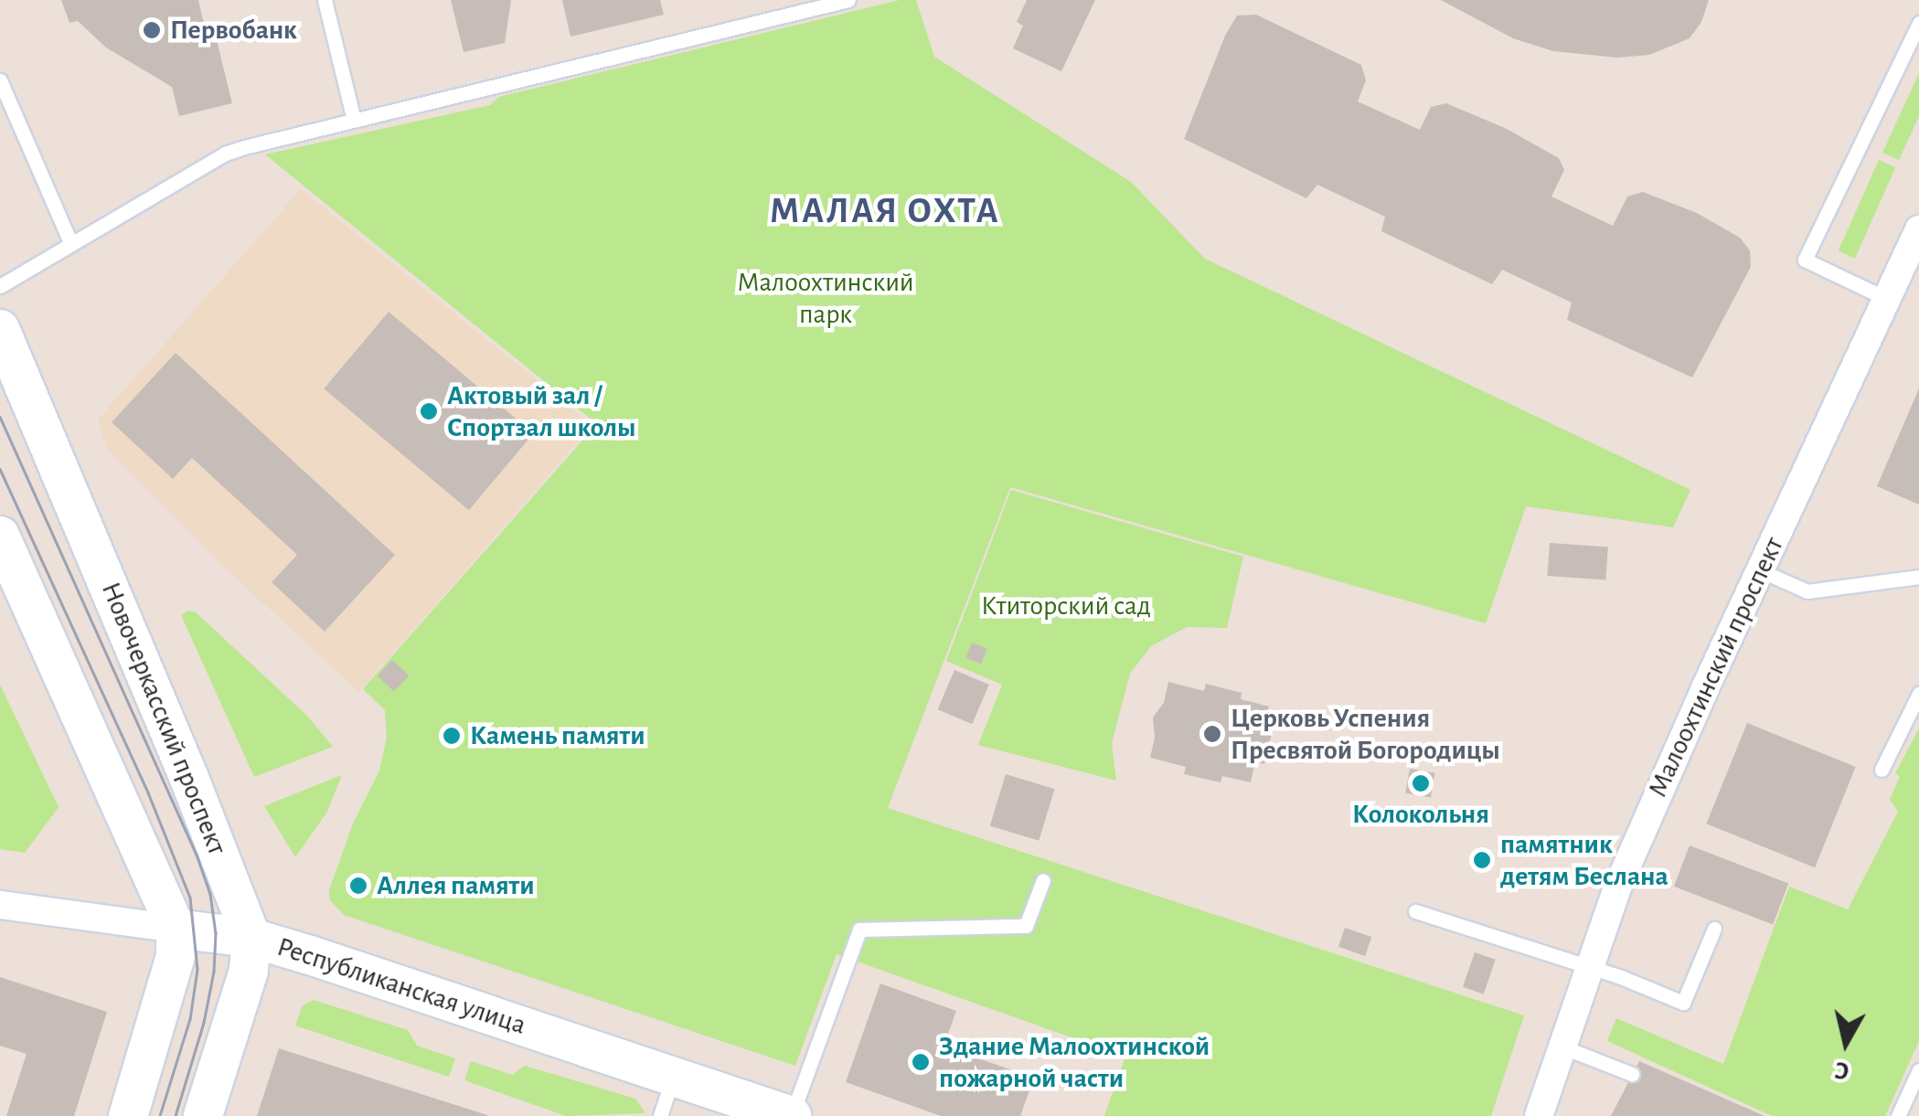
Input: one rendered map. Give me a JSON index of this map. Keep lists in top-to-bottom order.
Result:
{
  "streets": {
    "main road": ["Новочеркасский проспект", "Республиканская улица"],
    "street": ["Малоохтинский проспект"]
  },
  "crossings": [
    ["Новочеркасский проспект", "Республиканская улица"]
  ],
  "districts": ["МАЛАЯ ОХТА"],
  "parks": ["Малоохтинский парк", "Ктиторский сад"],
  "places": [
    "Первобанк",
    "Актовый зал / Спортзал школы",
    "Церковь Успения Пресвятой Богородицы",
    "Камень памяти",
    "Колокольня",
    "памятник детям Беслана",
    "Аллея памяти",
    "Здание Малоохтинской пожарной части"
  ],
  "north": "bottom"
}
